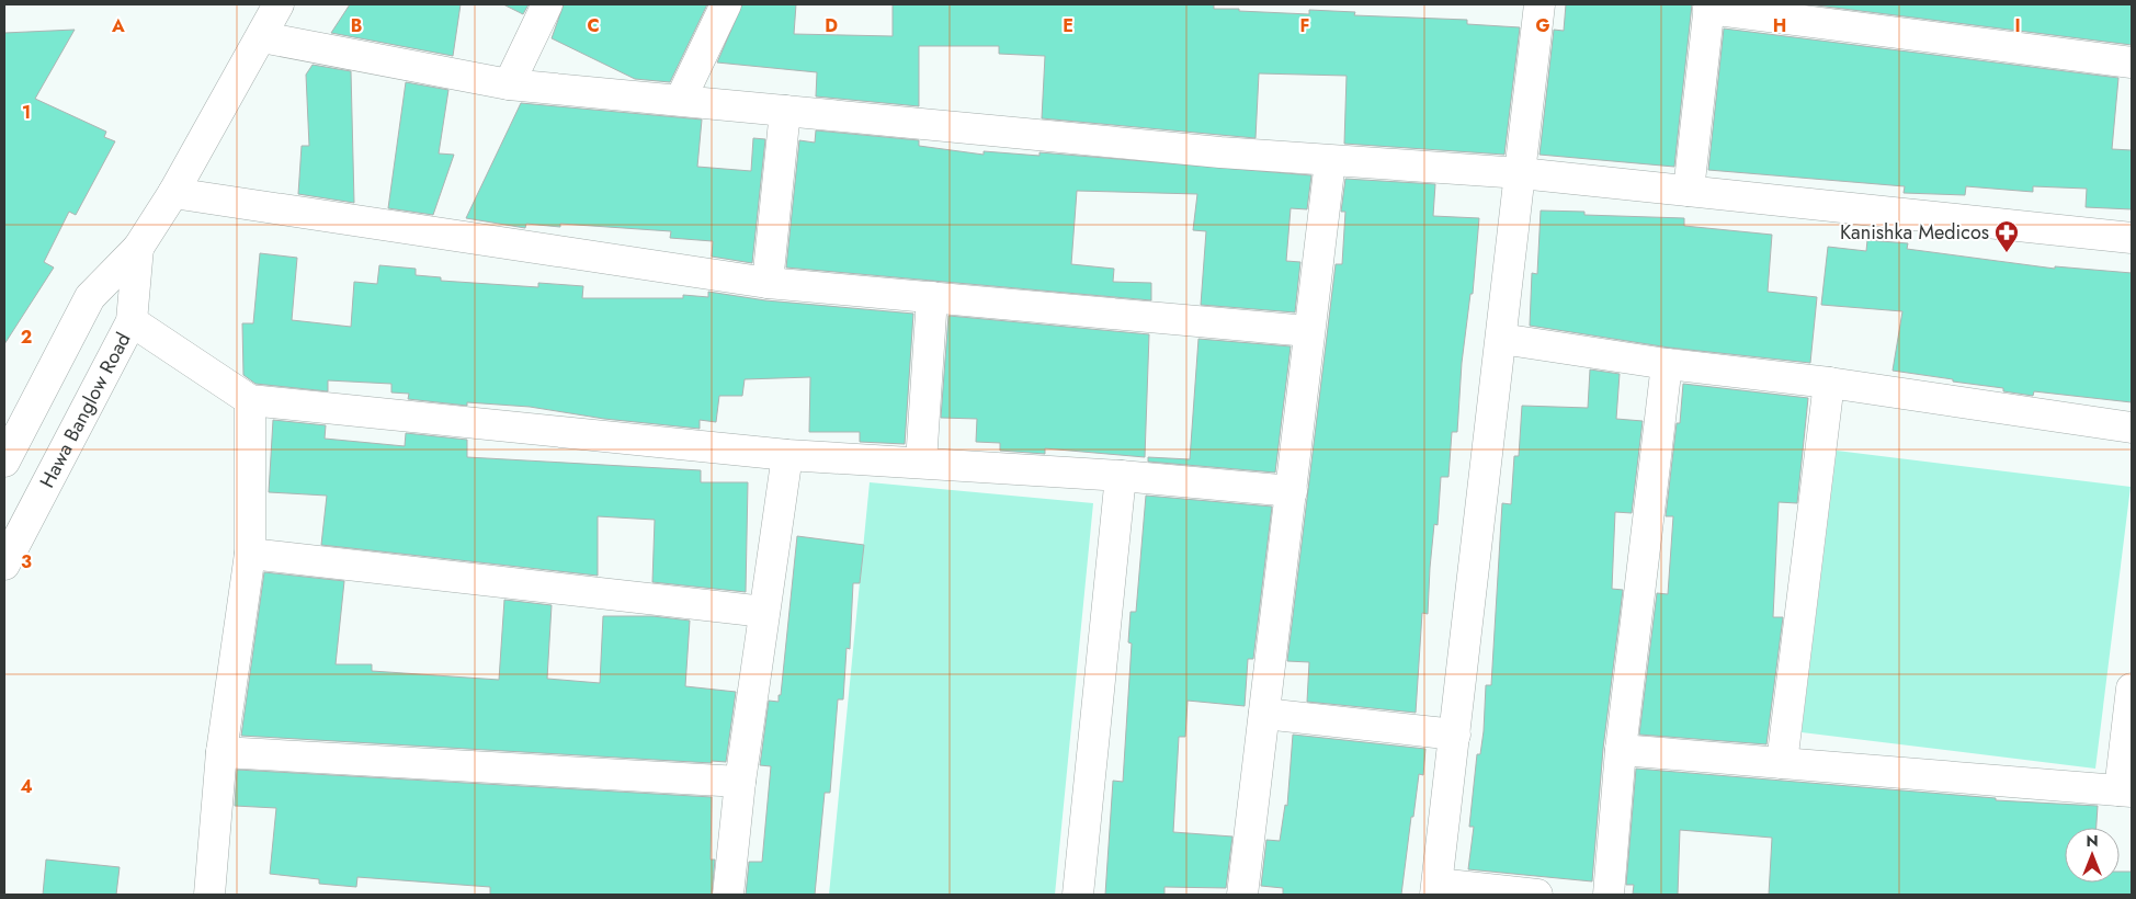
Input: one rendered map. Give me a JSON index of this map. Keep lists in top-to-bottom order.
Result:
{
  "streets": {
    "street": ["Hawa Banglow Road"]
  },
  "places": {
    "pharmacy": ["Kanishka Medicos"]
  },
  "north": "top",
  "grid": {
    "columns": [
      "A",
      "B",
      "C",
      "D",
      "E",
      "F",
      "G",
      "H",
      "I"
    ],
    "rows": [
      "1",
      "2",
      "3",
      "4"
    ]
  }
}
